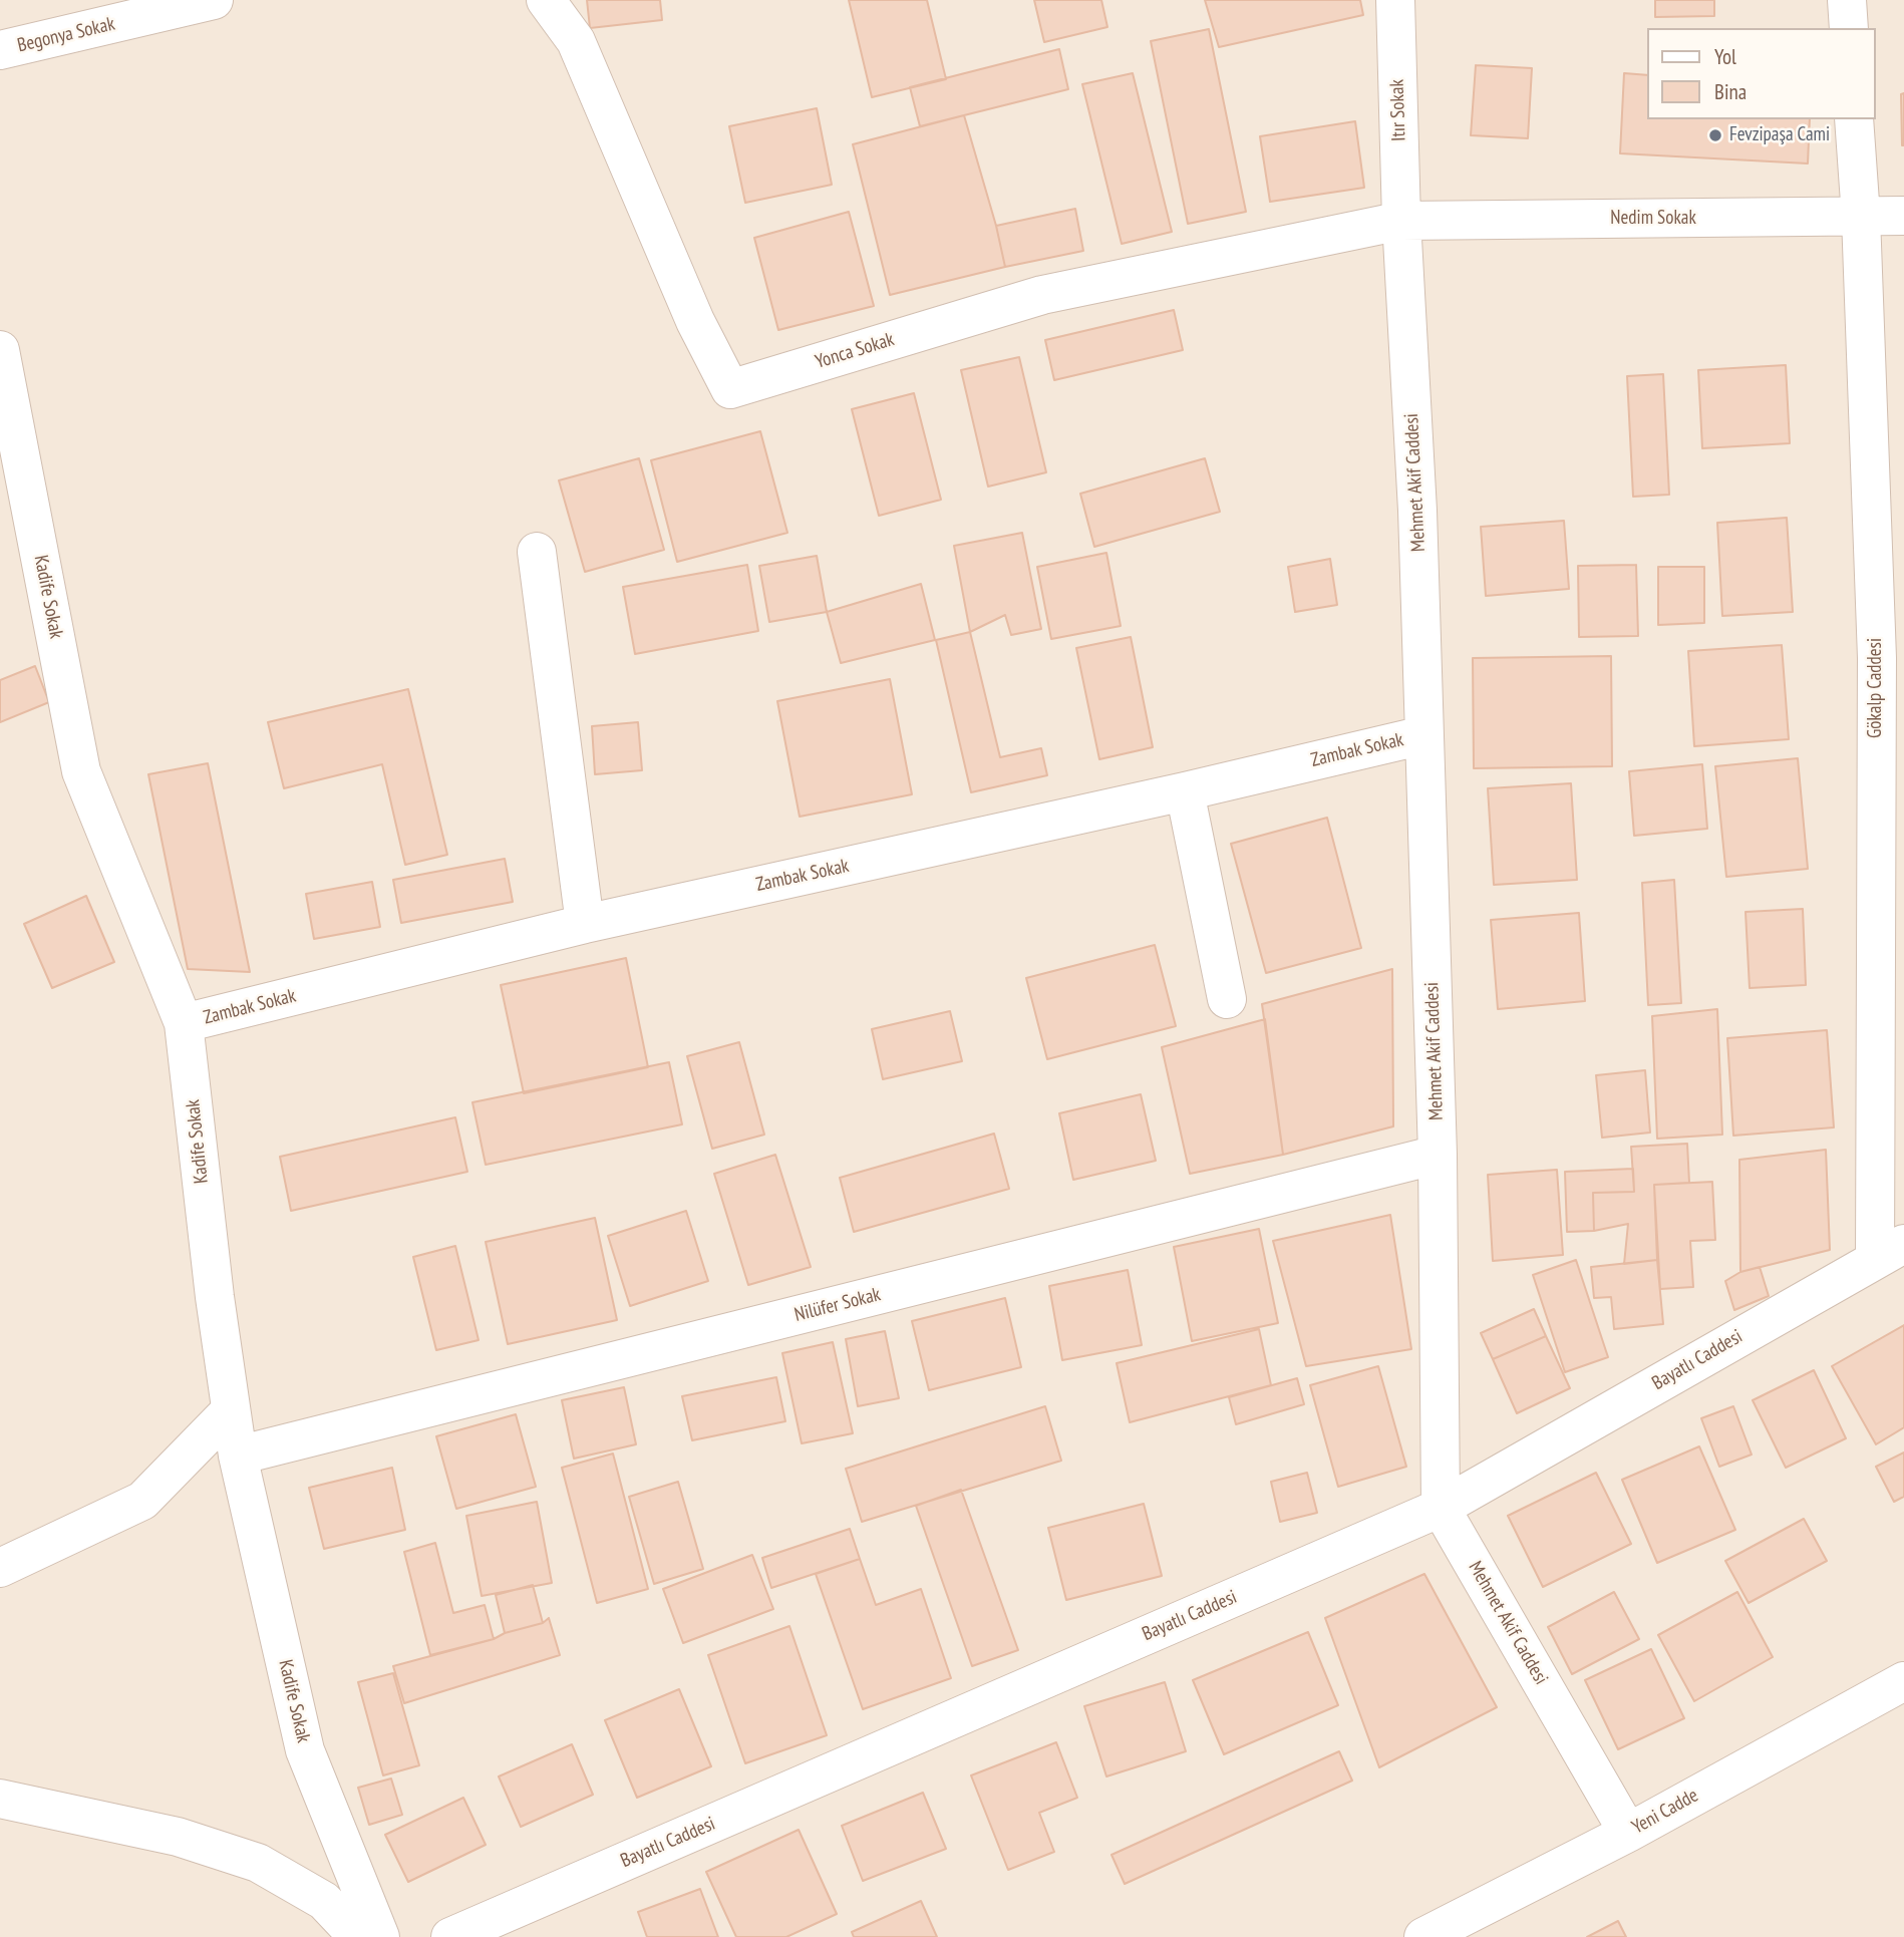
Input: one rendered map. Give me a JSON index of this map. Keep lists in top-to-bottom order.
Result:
{
  "streets": {
    "street": [
      "Begonya Sokak",
      "Itır Sokak",
      "Nedim Sokak",
      "Yonca Sokak",
      "Mehmet Akif Caddesi",
      "Kadife Sokak",
      "Gökalp Caddesi",
      "Zambak Sokak",
      "Nilüfer Sokak",
      "Bayatlı Caddesi",
      "Yeni Cadde"
    ]
  },
  "crossings": [
    ["Itır Sokak", "Nedim Sokak"],
    ["Itır Sokak", "Yonca Sokak"],
    ["Itır Sokak", "Mehmet Akif Caddesi"],
    ["Nedim Sokak", "Yonca Sokak"],
    ["Nedim Sokak", "Mehmet Akif Caddesi"],
    ["Nedim Sokak", "Gökalp Caddesi"],
    ["Yonca Sokak", "Mehmet Akif Caddesi"],
    ["Mehmet Akif Caddesi", "Zambak Sokak"],
    ["Mehmet Akif Caddesi", "Nilüfer Sokak"],
    ["Mehmet Akif Caddesi", "Bayatlı Caddesi"],
    ["Mehmet Akif Caddesi", "Yeni Cadde"],
    ["Kadife Sokak", "Zambak Sokak"],
    ["Kadife Sokak", "Nilüfer Sokak"],
    ["Gökalp Caddesi", "Bayatlı Caddesi"]
  ],
  "places": ["Fevzipaşa Cami"],
  "legend": ["Yol", "Bina"]
}
